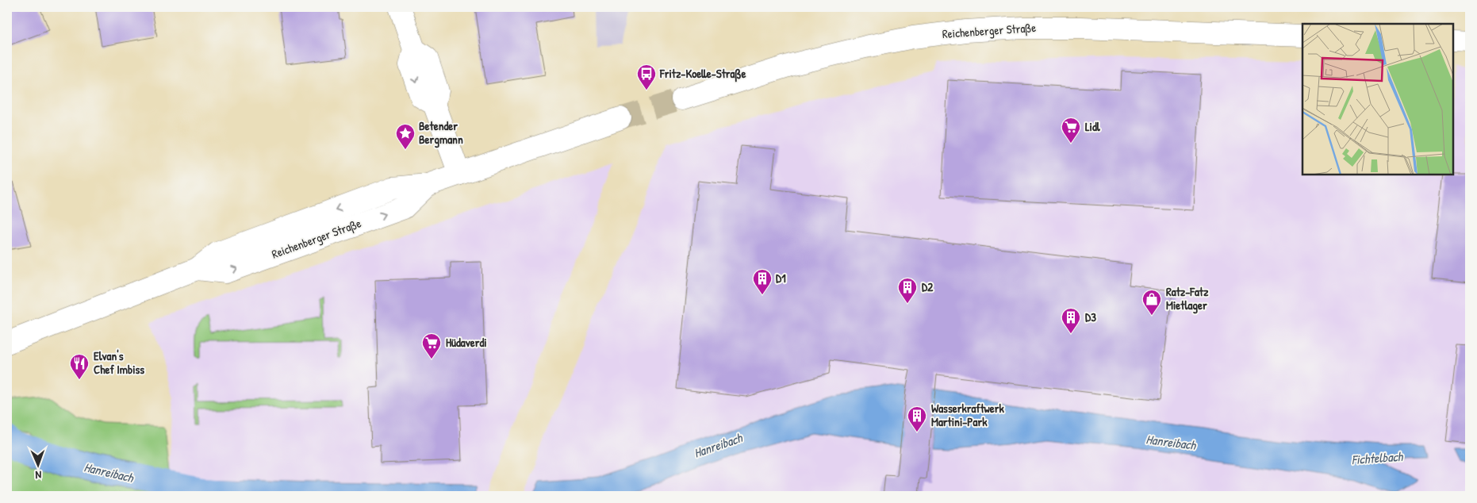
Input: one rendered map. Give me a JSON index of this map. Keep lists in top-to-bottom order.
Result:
{
  "streets": {
    "street": ["Reichenberger Straße"]
  },
  "water": ["Hanreibach", "Fichtelbach"],
  "places": {
    "bus stop": ["Fritz-Koelle-Straße"],
    "supermarket": ["Lidl", "Hüdaverdi"],
    "place": ["Betender Bergmann"],
    "building": [
      "D1",
      "D2",
      "D3",
      "Wasserkraftwerk Martini-Park"
    ],
    "shop": ["Ratz-Fatz Mietlager"],
    "restaurant": ["Elvan's Chef Imbiss"]
  },
  "north": "bottom"
}
